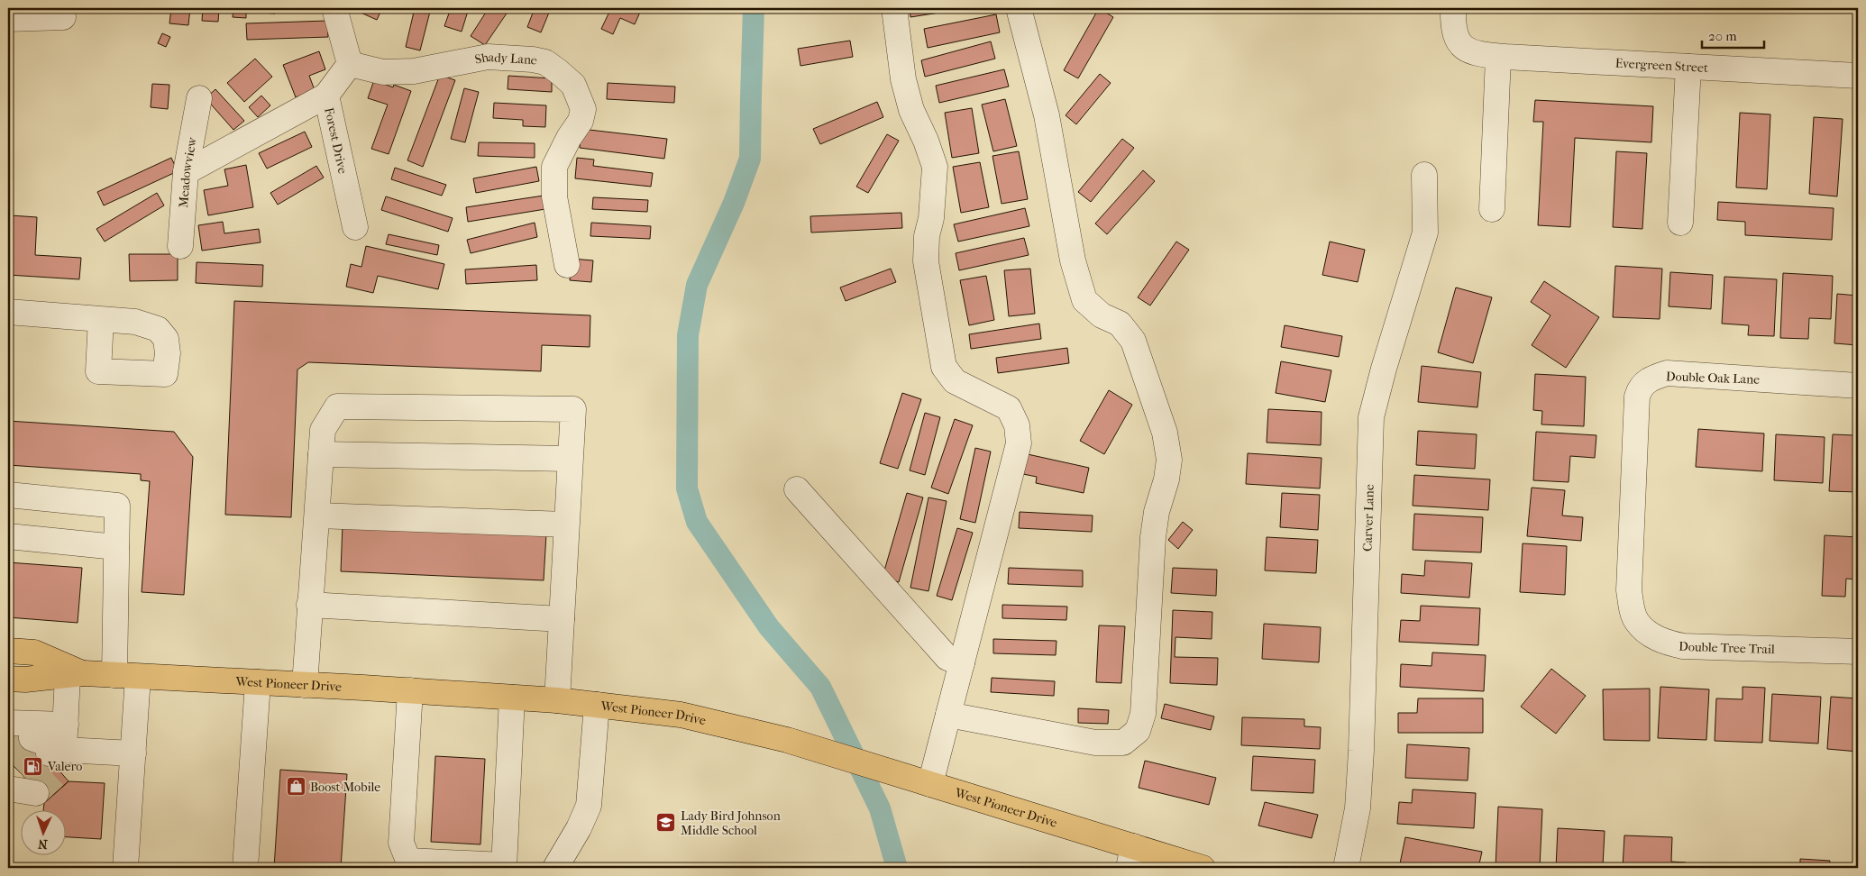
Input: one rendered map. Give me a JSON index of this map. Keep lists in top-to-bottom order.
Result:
{
  "streets": {
    "main road": ["West Pioneer Drive"],
    "street": [
      "Shady Lane",
      "Evergreen Street",
      "Forest Drive",
      "Meadowview",
      "Double Oak Lane",
      "Carver Lane",
      "Double Tree Trail"
    ]
  },
  "crossings": [
    ["Shady Lane", "Forest Drive"],
    ["Double Oak Lane", "Double Tree Trail"]
  ],
  "places": {
    "fuel station": ["Valero"],
    "shop": ["Boost Mobile"],
    "school or university": ["Lady Bird Johnson Middle School"]
  },
  "scale_bar": "20 m",
  "north": "bottom"
}
